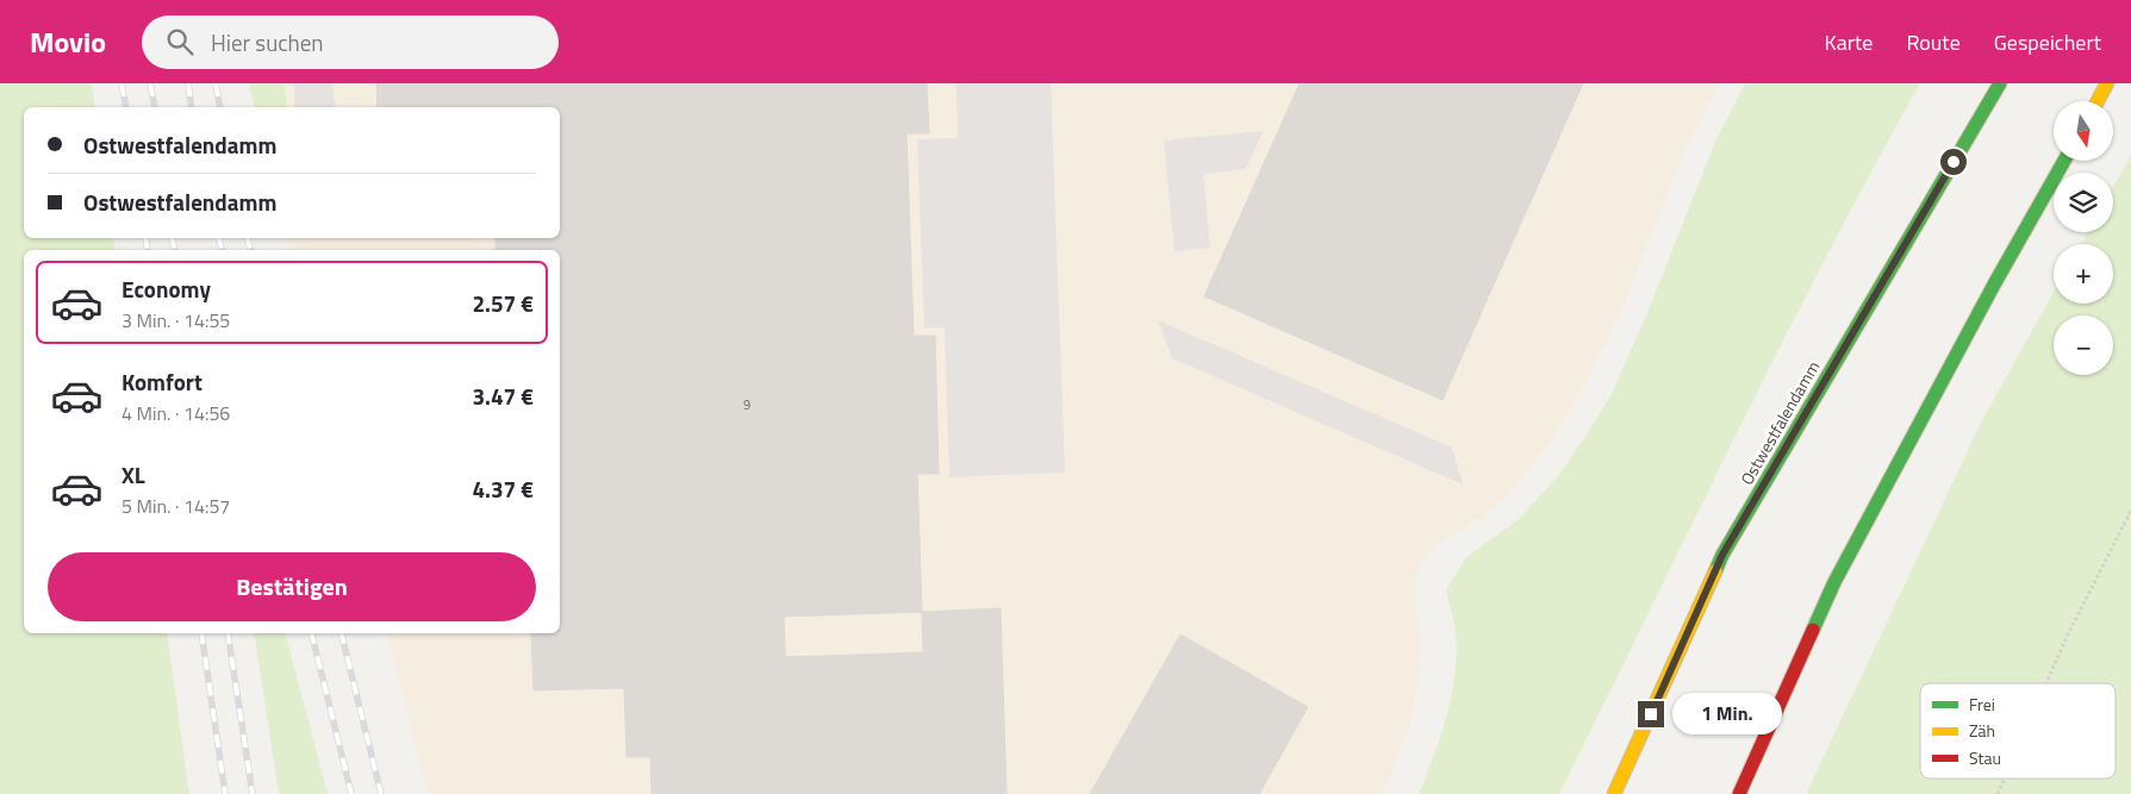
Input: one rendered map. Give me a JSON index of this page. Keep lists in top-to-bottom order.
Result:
{
  "streets": {
    "highway": ["Ostwestfalendamm"]
  },
  "house_numbers": ["9"],
  "legend": ["Frei", "Zäh", "Stau"],
  "north": "bottom",
  "page": {
    "header": "Movio",
    "search": "Hier suchen",
    "nav": ["Karte", "Route", "Gespeichert"],
    "map_buttons": ["+", "−"],
    "banner": ["Ostwestfalendamm", "Ostwestfalendamm"],
    "list": [
      {
        "name": "Economy",
        "note": "3 Min. · 14:55",
        "value": "2.57 €"
      },
      {
        "name": "Komfort",
        "note": "4 Min. · 14:56",
        "value": "3.47 €"
      },
      {
        "name": "XL",
        "note": "5 Min. · 14:57",
        "value": "4.37 €"
      }
    ],
    "buttons": "Bestätigen",
    "bubble": "1 Min."
  }
}
